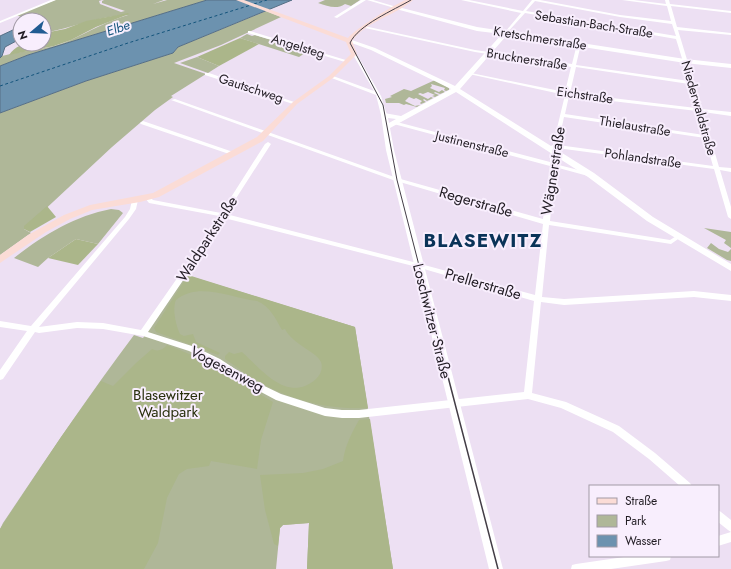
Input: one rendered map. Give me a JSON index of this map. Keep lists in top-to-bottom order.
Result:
{
  "streets": {
    "street": [
      "Sebastian-Bach-Straße",
      "Kretschmerstraße",
      "Angelsteg",
      "Brucknerstraße",
      "Gautschweg",
      "Eichstraße",
      "Niederwaldstraße",
      "Thielaustraße",
      "Justinenstraße",
      "Pohlandstraße",
      "Wägnerstraße",
      "Regerstraße",
      "Waldparkstraße",
      "Prellerstraße",
      "Loschwitzer Straße",
      "Vogesenweg"
    ]
  },
  "crossings": [
    ["Sebastian-Bach-Straße", "Niederwaldstraße"],
    ["Kretschmerstraße", "Niederwaldstraße"],
    ["Kretschmerstraße", "Wägnerstraße"],
    ["Brucknerstraße", "Niederwaldstraße"],
    ["Brucknerstraße", "Wägnerstraße"],
    ["Eichstraße", "Niederwaldstraße"],
    ["Eichstraße", "Wägnerstraße"],
    ["Niederwaldstraße", "Thielaustraße"],
    ["Niederwaldstraße", "Pohlandstraße"],
    ["Thielaustraße", "Wägnerstraße"],
    ["Justinenstraße", "Wägnerstraße"],
    ["Justinenstraße", "Loschwitzer Straße"],
    ["Pohlandstraße", "Wägnerstraße"],
    ["Wägnerstraße", "Regerstraße"],
    ["Wägnerstraße", "Prellerstraße"],
    ["Wägnerstraße", "Vogesenweg"],
    ["Regerstraße", "Loschwitzer Straße"],
    ["Waldparkstraße", "Prellerstraße"],
    ["Waldparkstraße", "Vogesenweg"],
    ["Prellerstraße", "Loschwitzer Straße"],
    ["Loschwitzer Straße", "Vogesenweg"]
  ],
  "districts": ["BLASEWITZ"],
  "water": ["Elbe"],
  "parks": ["Blasewitzer Waldpark"],
  "legend": ["Straße", "Park", "Wasser"],
  "north": "left"
}
